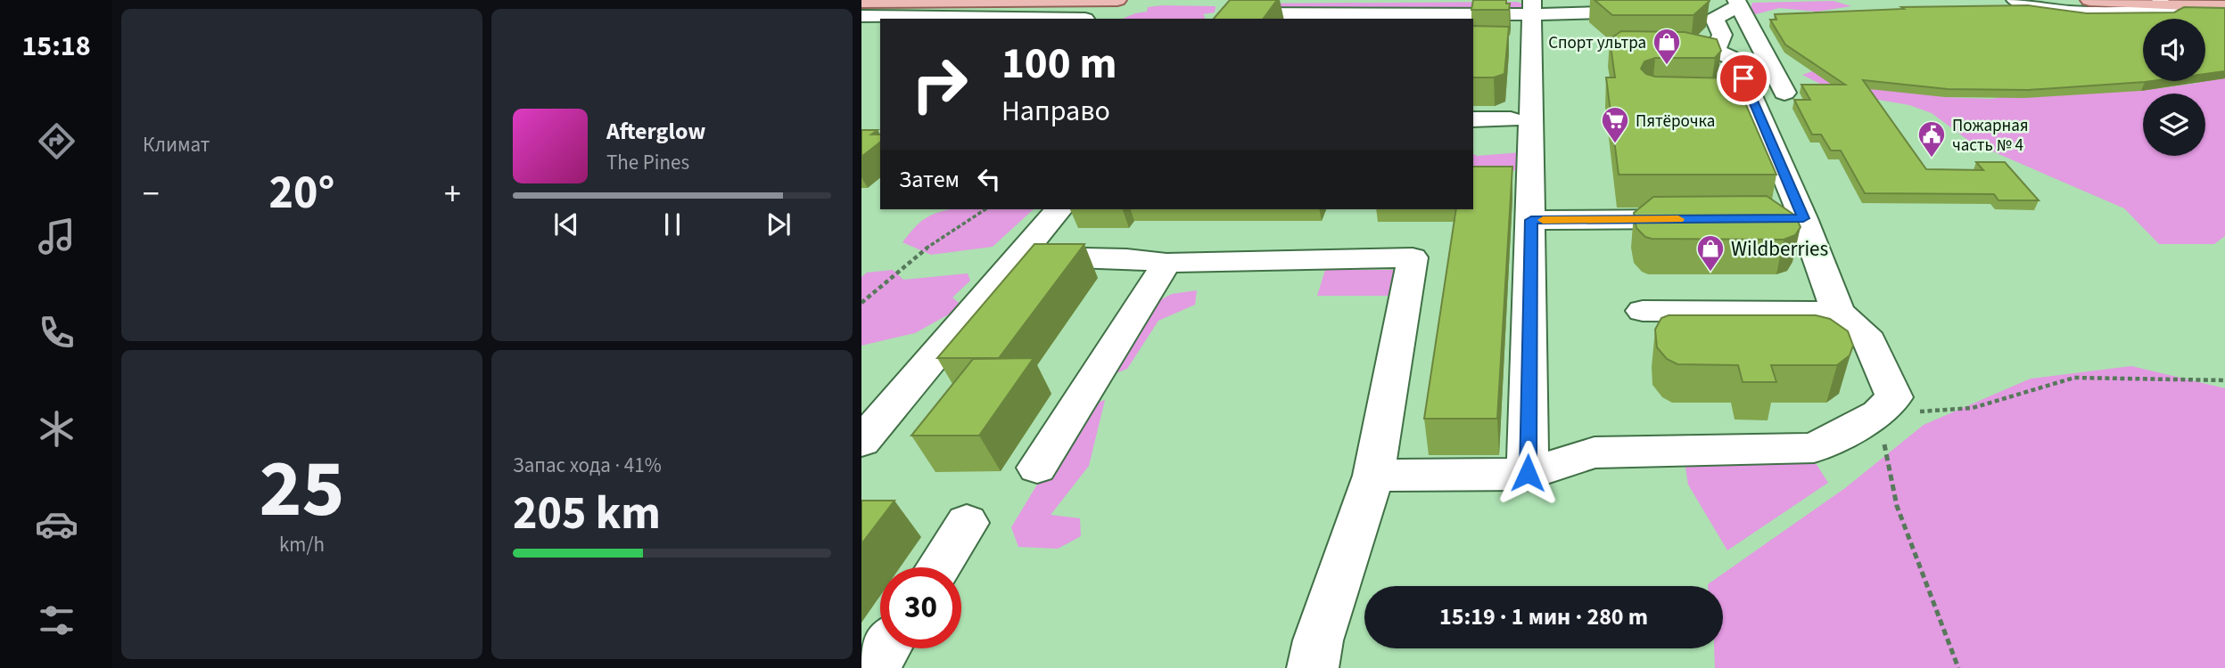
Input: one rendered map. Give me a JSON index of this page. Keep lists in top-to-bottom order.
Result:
{
  "places": {
    "shop": ["Спорт ультра", "Wildberries"],
    "supermarket": ["Пятёрочка"],
    "public building": ["Пожарная часть № 4"]
  },
  "page": {
    "tabs": "15:18",
    "tile": [
      "Климат",
      ["25", "km/h"],
      ["Запас хода · 41%", "205 km"]
    ],
    "turn": ["100 m", "Направо"],
    "song": ["Afterglow", "The Pines"],
    "then": "Затем",
    "heat": ["−", "20°", "+"],
    "limit": "30",
    "trip": "15:19 · 1 мин · 280 m"
  }
}
